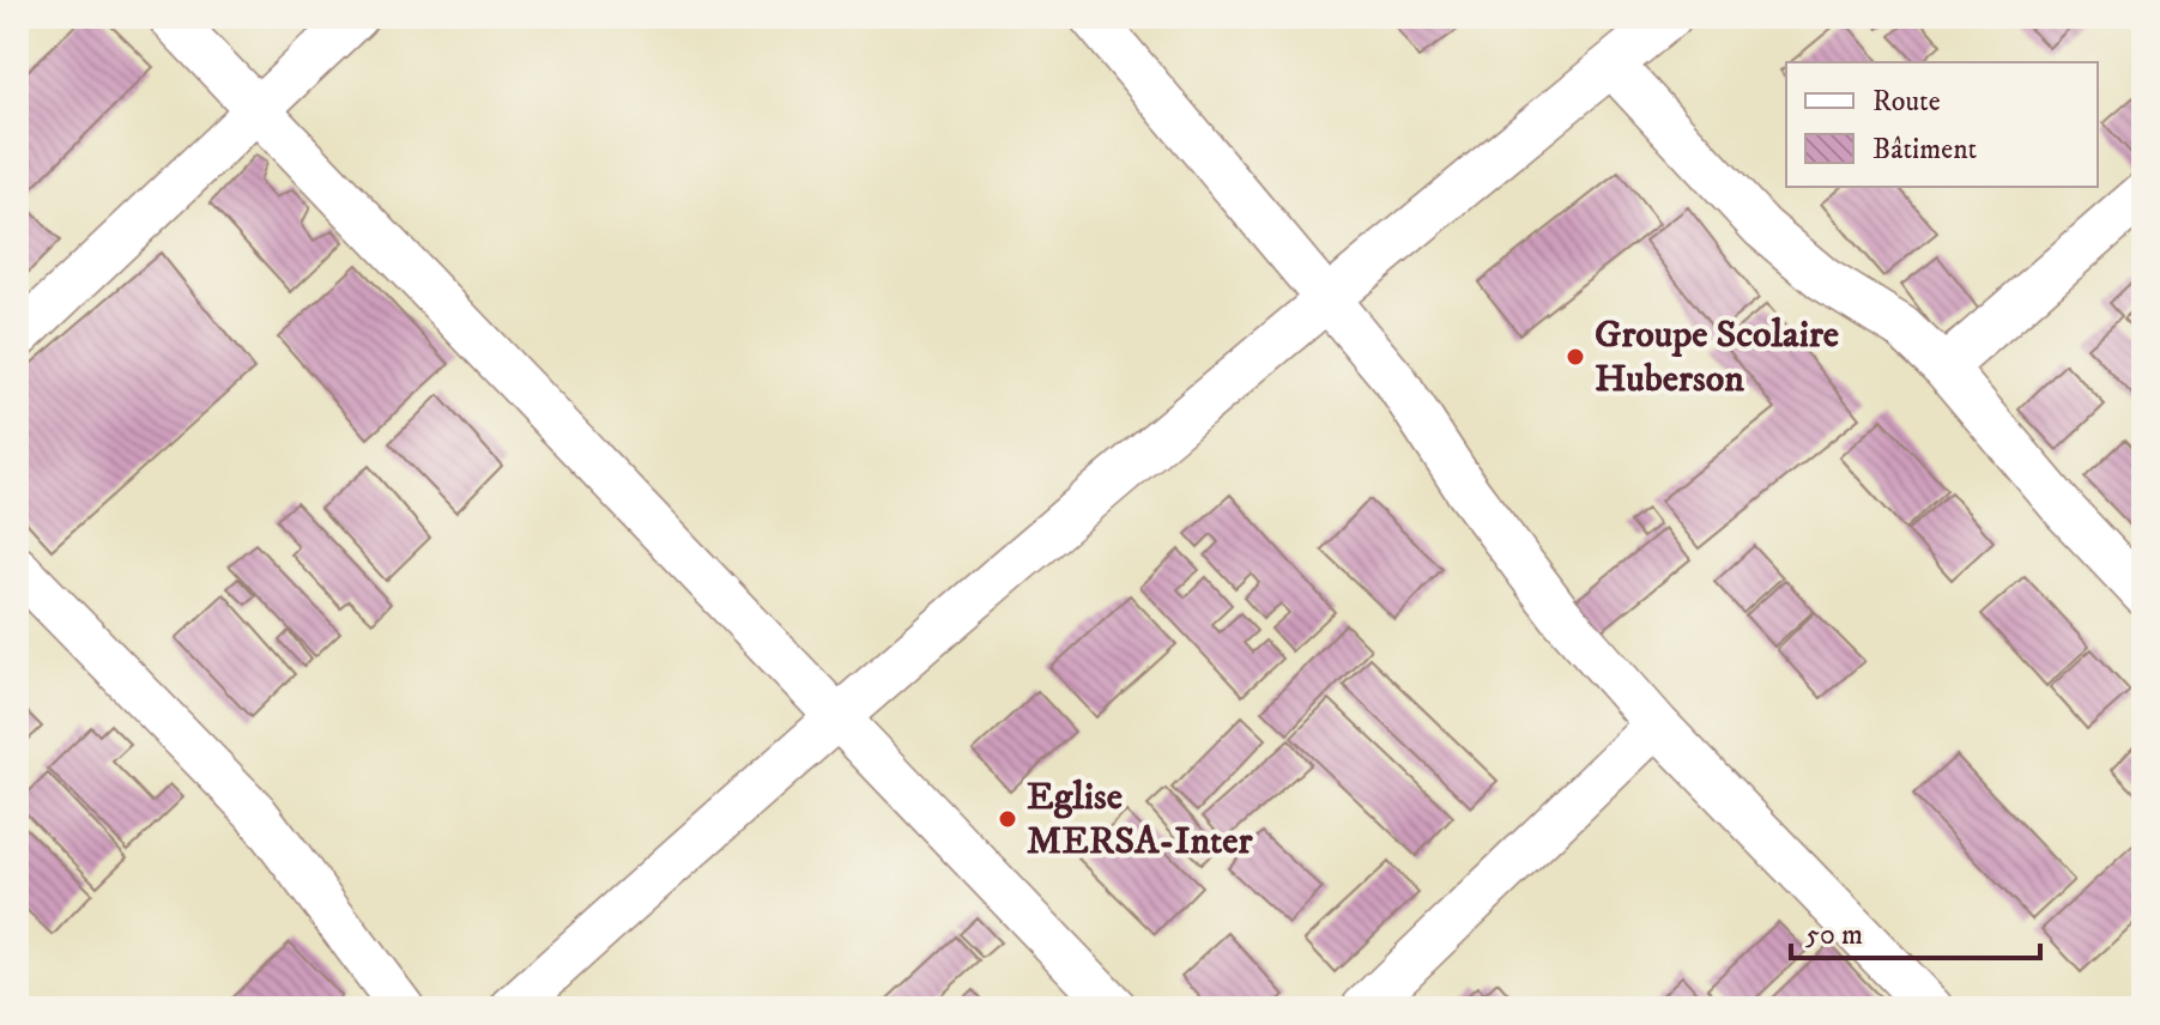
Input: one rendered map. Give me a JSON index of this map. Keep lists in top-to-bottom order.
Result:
{
  "places": ["Groupe Scolaire Huberson", "Eglise MERSA-Inter"],
  "legend": ["Route", "Bâtiment"],
  "scale_bar": "50 m"
}
